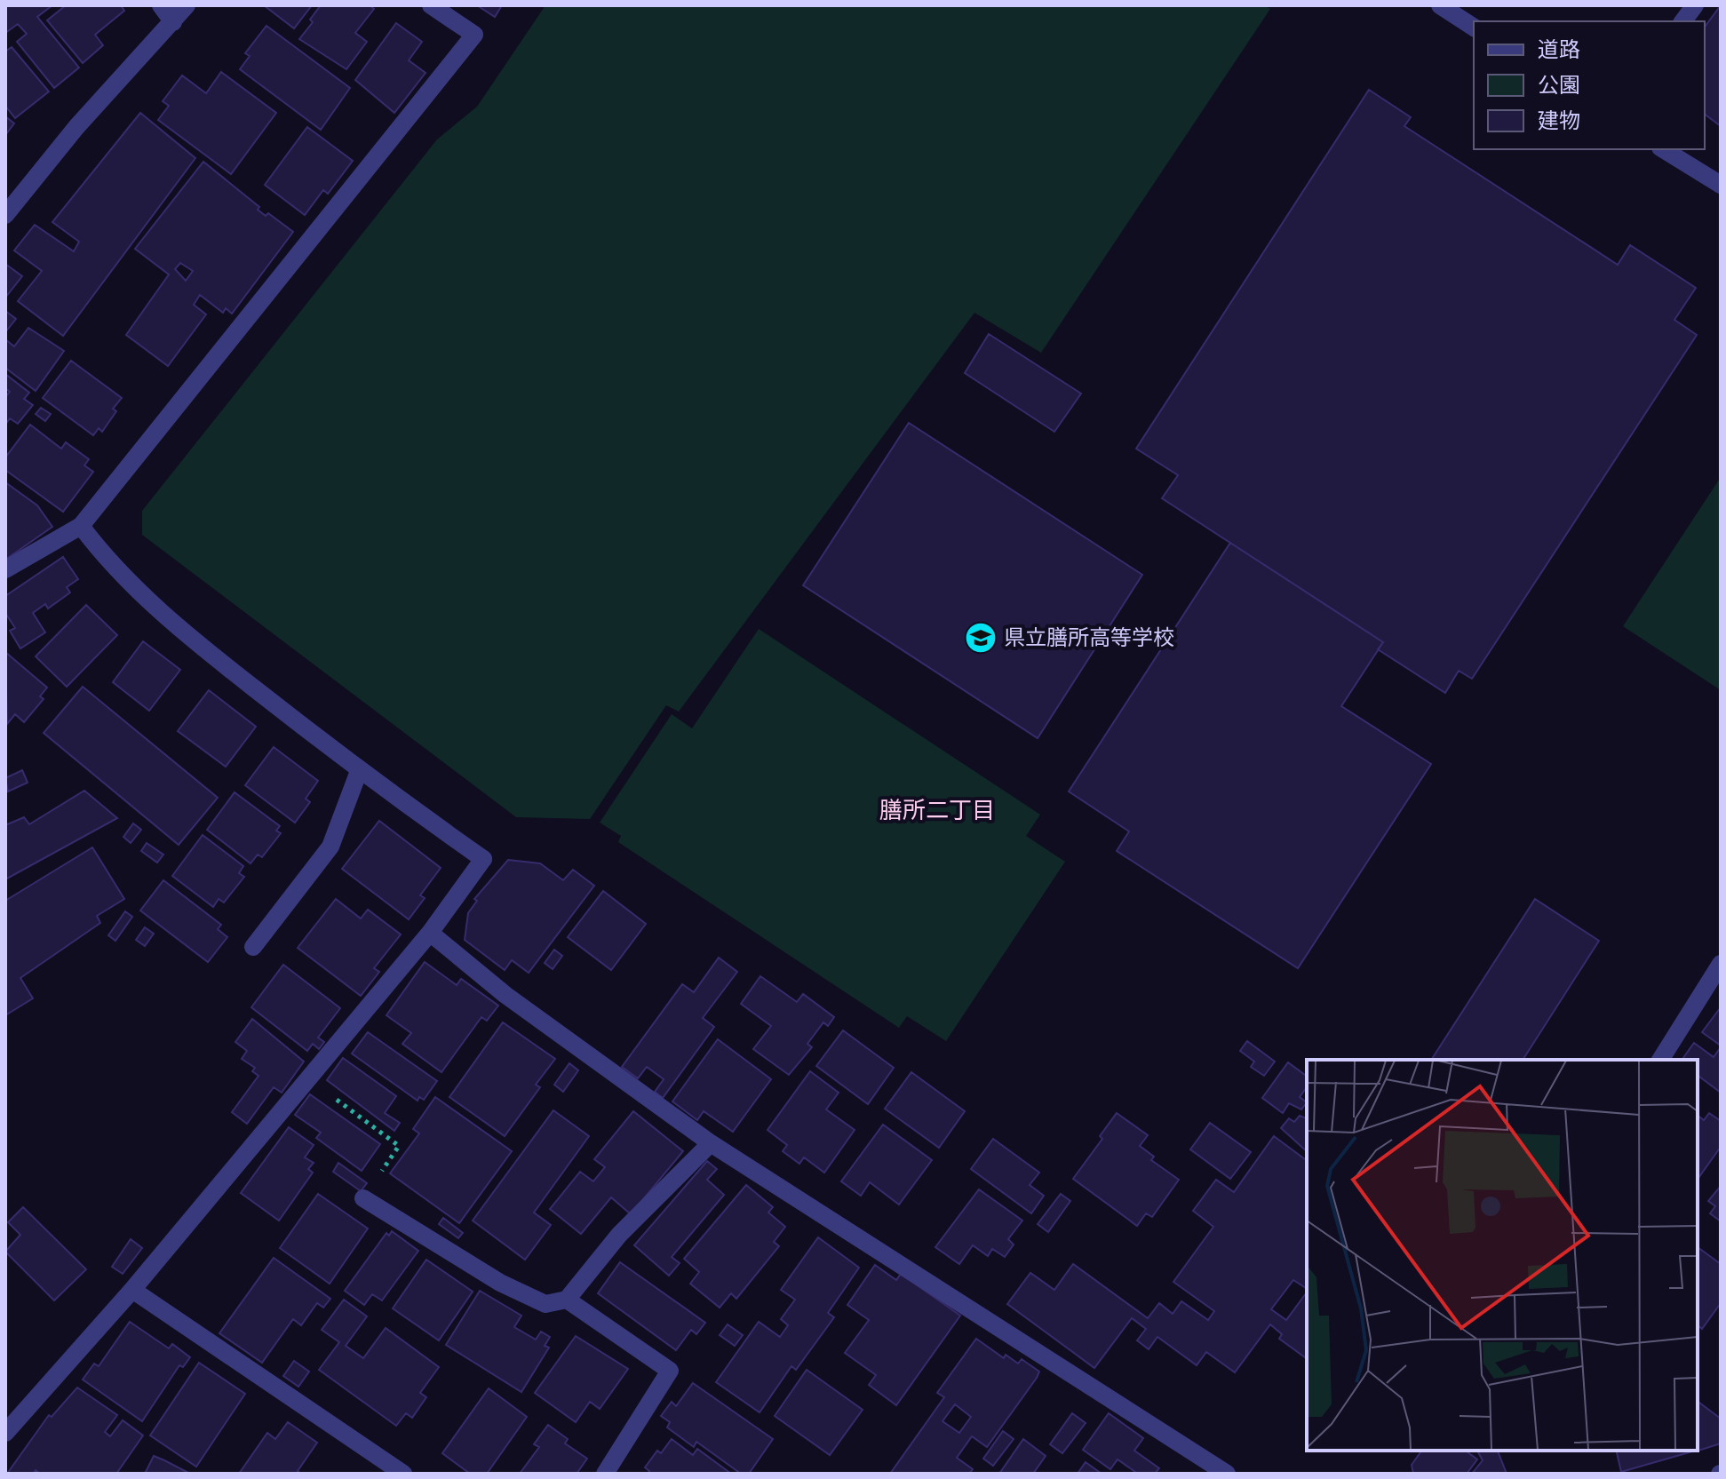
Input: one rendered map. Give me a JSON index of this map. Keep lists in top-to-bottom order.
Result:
{
  "districts": ["膳所二丁目"],
  "places": {
    "school or university": ["県立膳所高等学校"]
  },
  "legend": ["道路", "公園", "建物"]
}
